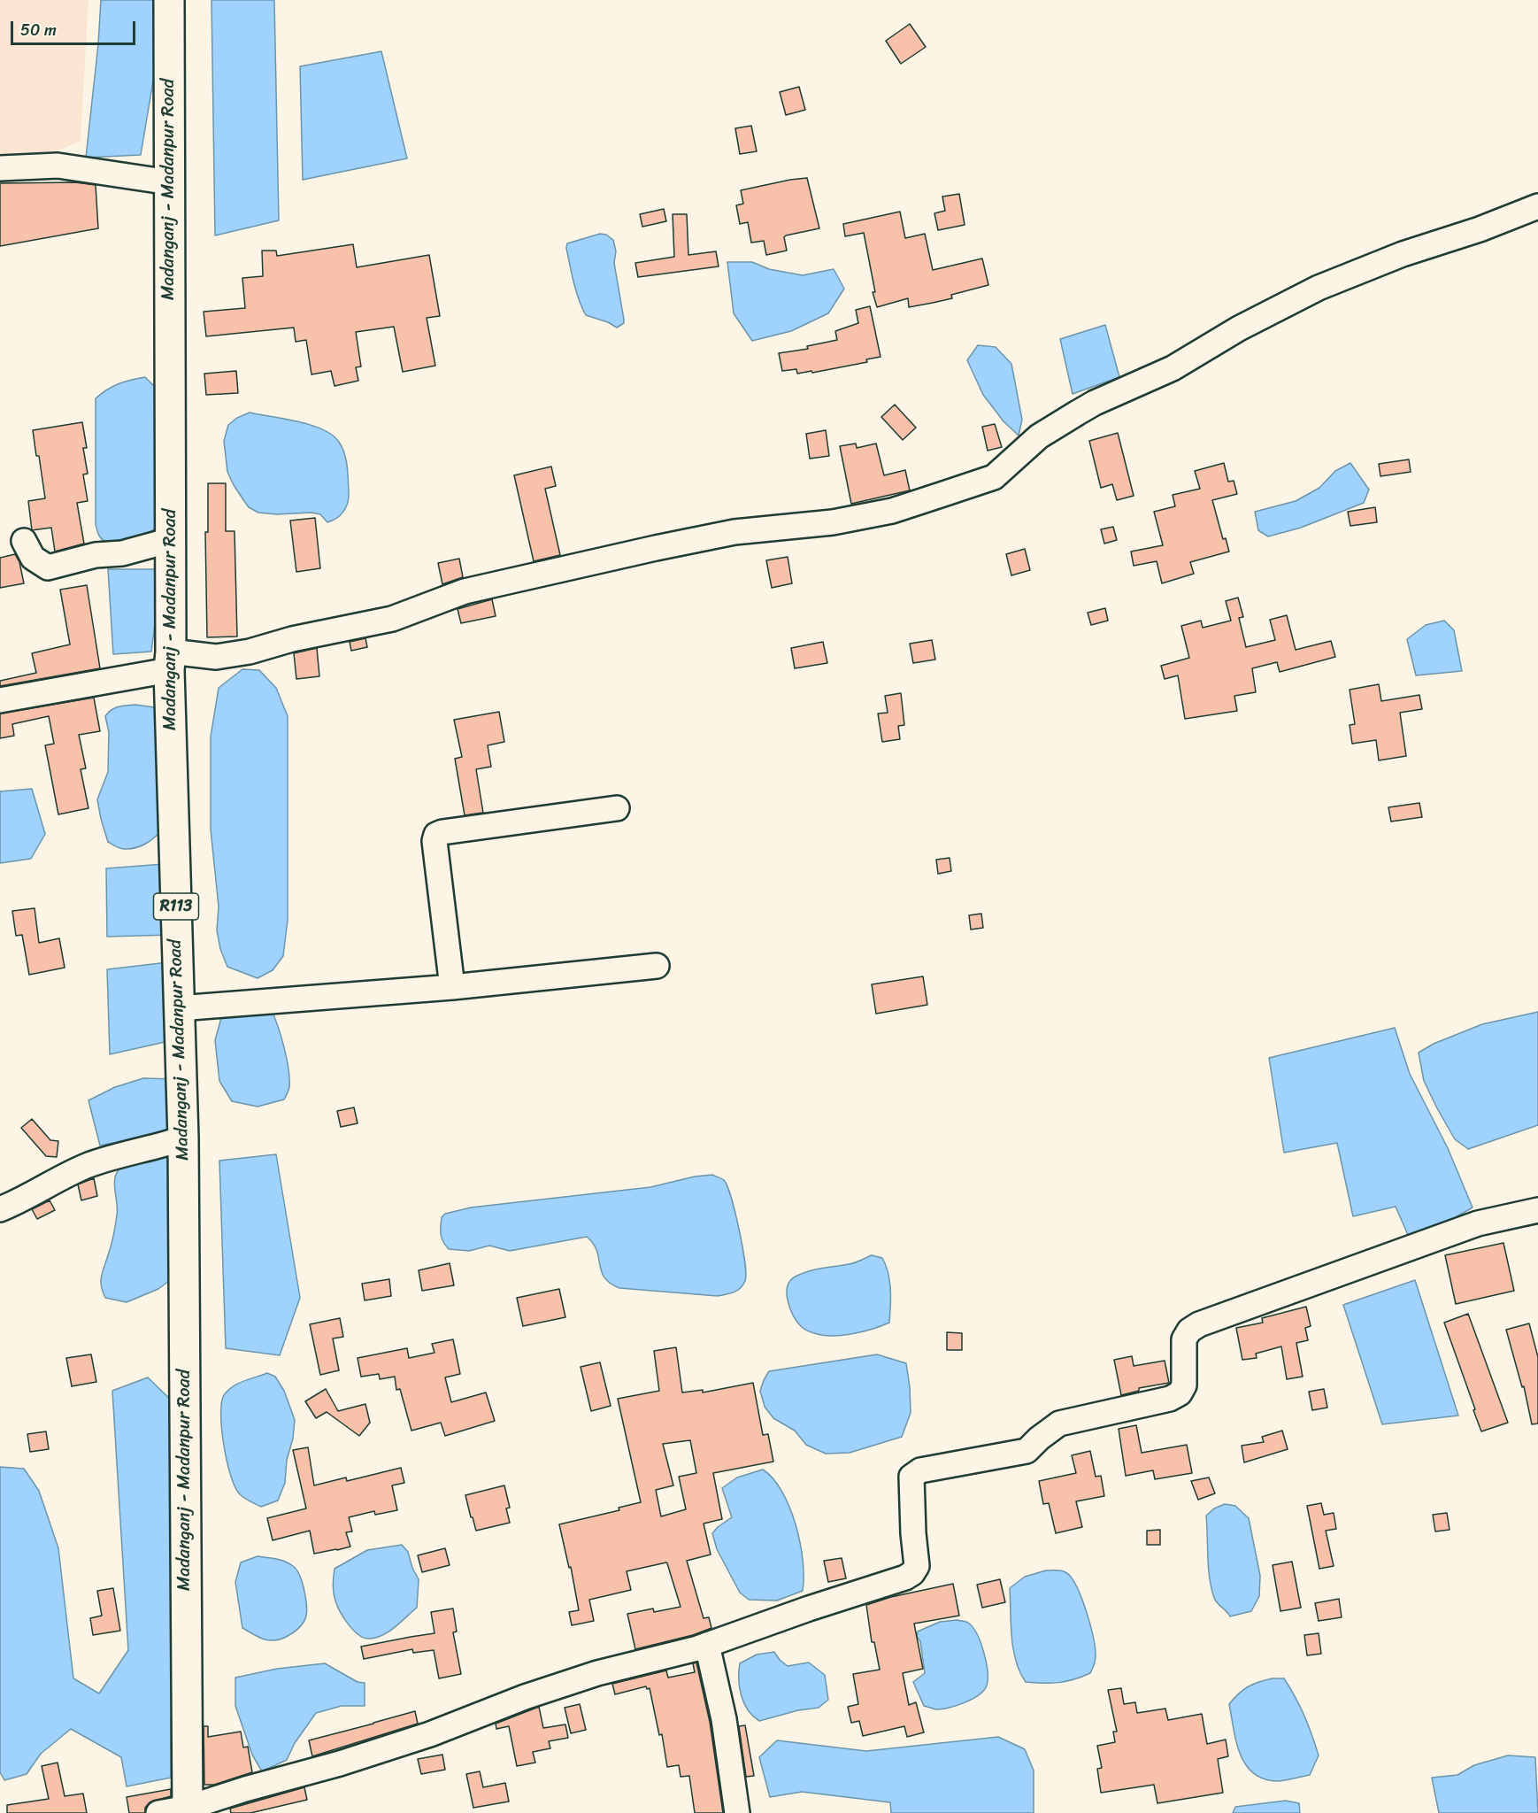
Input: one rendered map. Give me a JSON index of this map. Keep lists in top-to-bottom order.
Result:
{
  "streets": {
    "main road": ["Madanganj - Madanpur Road", "R113"]
  },
  "scale_bar": "50 m"
}
